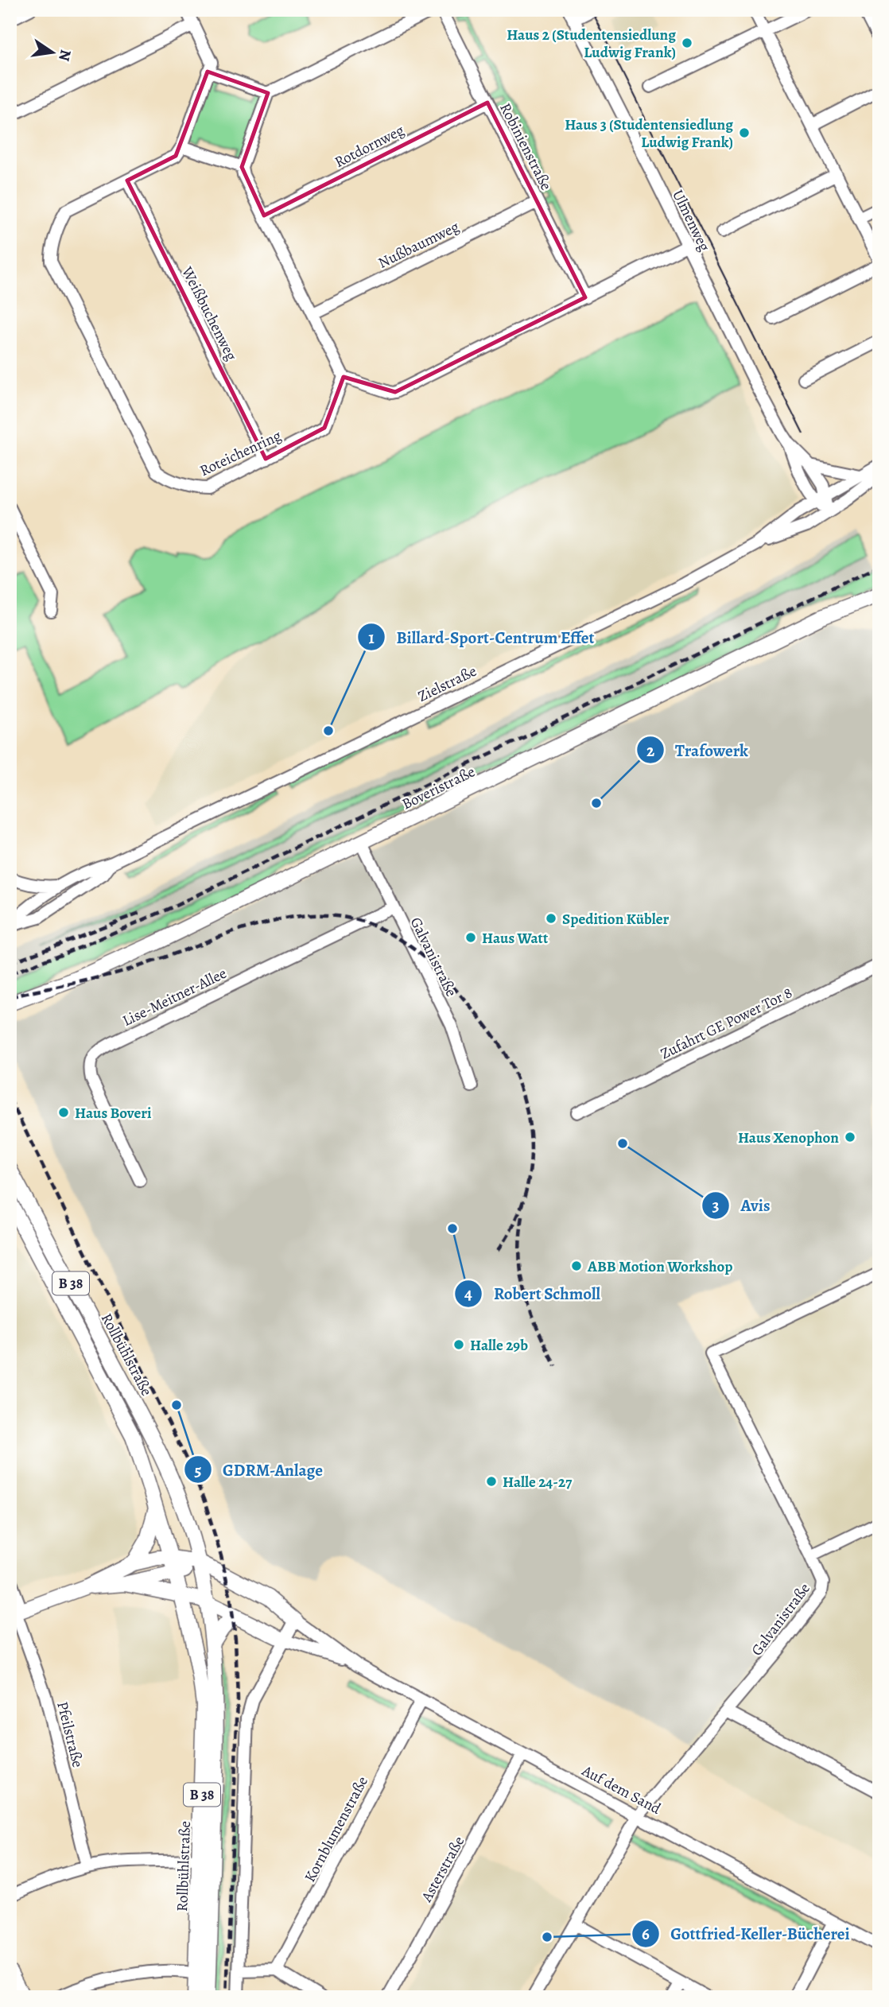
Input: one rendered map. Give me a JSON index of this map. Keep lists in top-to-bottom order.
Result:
{
  "streets": {
    "main road": [
      "Boveristraße",
      "B 38",
      "Rollbühlstraße",
      "Auf dem Sand"
    ],
    "street": [
      "Rotdornweg",
      "Robinienstraße",
      "Ulmenweg",
      "Nußbaumweg",
      "Weißbuchenweg",
      "Roteichenring",
      "Zielstraße",
      "Galvanistraße",
      "Lise-Meitner-Allee",
      "Zufahrt GE Power Tor 8",
      "Pfeilstraße",
      "Kornblumenstraße",
      "Asterstraße"
    ]
  },
  "crossings": [
    ["Rotdornweg", "Robinienstraße"],
    ["Robinienstraße", "Nußbaumweg"],
    ["Ulmenweg", "Zielstraße"],
    ["Weißbuchenweg", "Roteichenring"],
    ["Boveristraße", "Galvanistraße"],
    ["Galvanistraße", "Lise-Meitner-Allee"],
    ["Galvanistraße", "Auf dem Sand"],
    ["B 38", "Rollbühlstraße"],
    ["B 38", "Auf dem Sand"],
    ["Rollbühlstraße", "Auf dem Sand"],
    ["Auf dem Sand", "Kornblumenstraße"],
    ["Auf dem Sand", "Asterstraße"]
  ],
  "places": [
    "Haus 2 (Studentensiedlung Ludwig Frank)",
    "Haus 3 (Studentensiedlung Ludwig Frank)",
    "Billard-Sport-Centrum Effet",
    "Trafowerk",
    "Spedition Kübler",
    "Haus Watt",
    "Haus Boveri",
    "Haus Xenophon",
    "Avis",
    "Robert Schmoll",
    "ABB Motion Workshop",
    "Halle 29b",
    "GDRM-Anlage",
    "Halle 24-27",
    "Gottfried-Keller-Bücherei"
  ],
  "north": "right"
}
